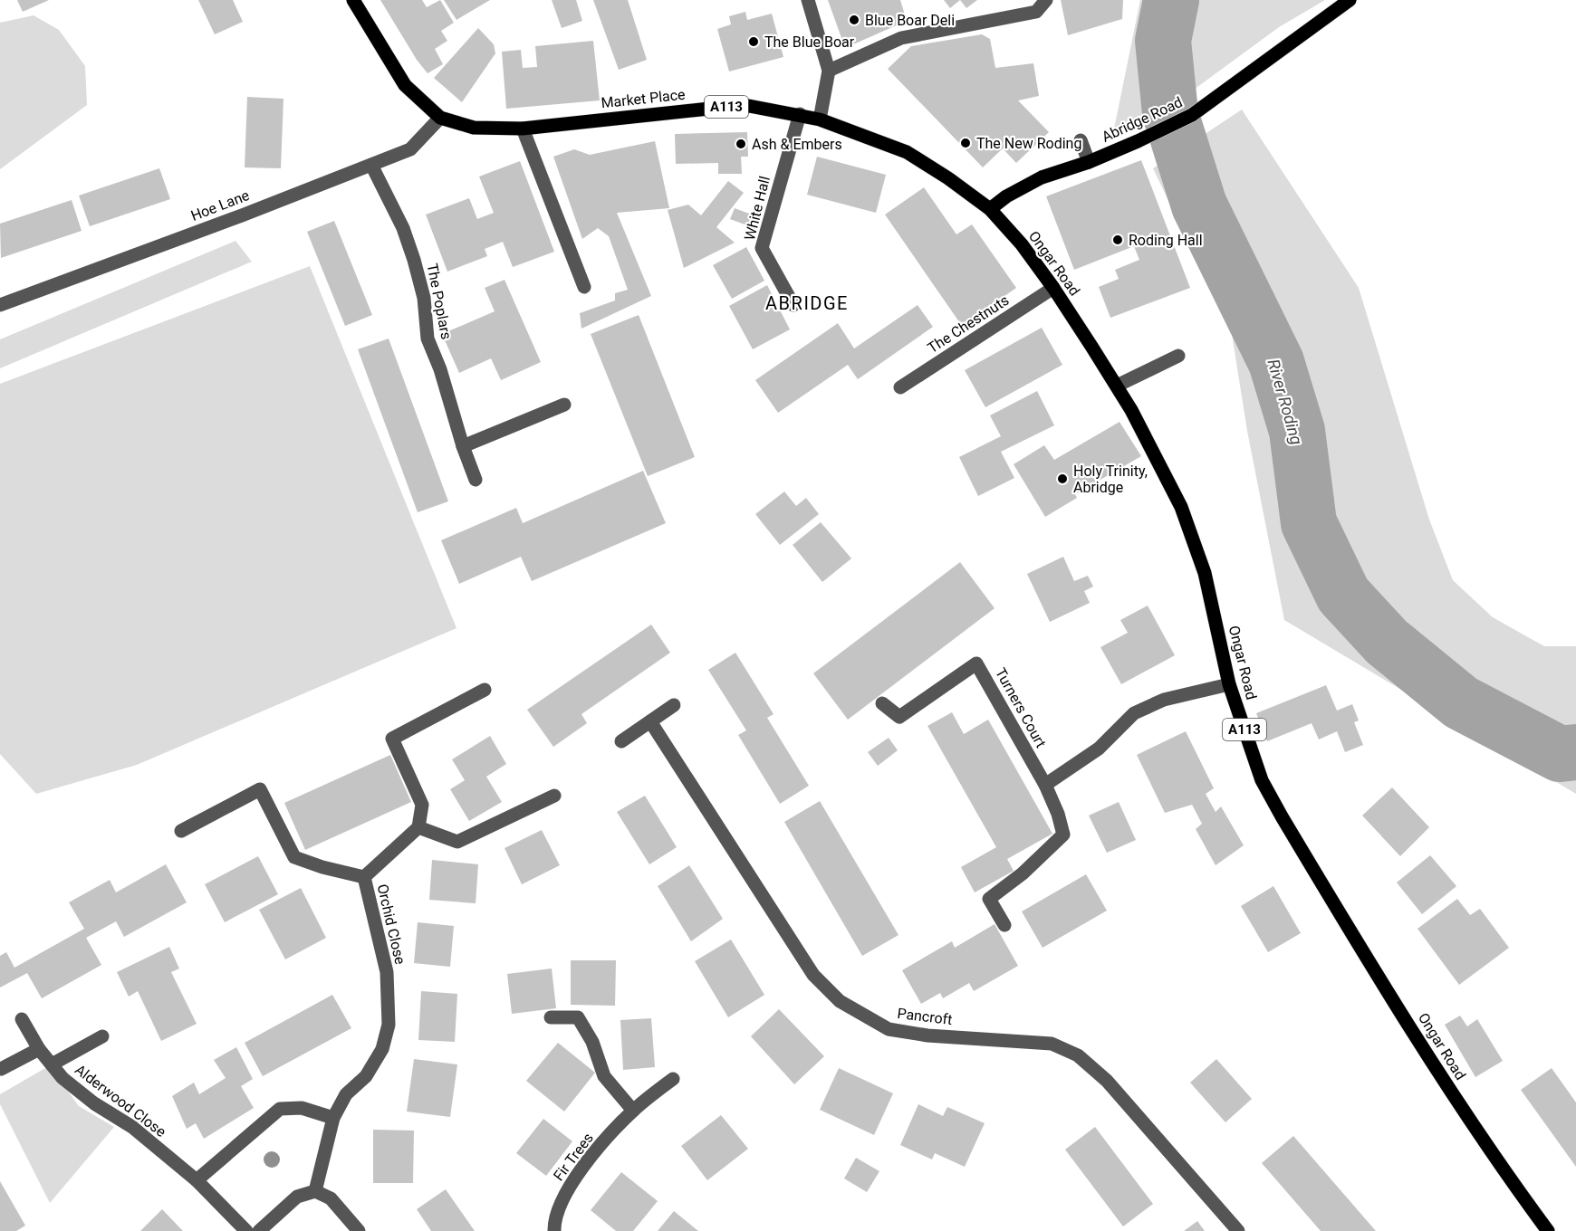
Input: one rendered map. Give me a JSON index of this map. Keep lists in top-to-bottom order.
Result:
{
  "streets": {
    "main road": [
      "Market Place",
      "A113",
      "Abridge Road",
      "Ongar Road"
    ],
    "street": [
      "Hoe Lane",
      "White Hall",
      "The Poplars",
      "The Chestnuts",
      "Turners Court",
      "Orchid Close",
      "Pancroft",
      "Alderwood Close",
      "Fir Trees"
    ]
  },
  "crossings": [
    ["Market Place", "A113"],
    ["Market Place", "Abridge Road"],
    ["Market Place", "Hoe Lane"],
    ["Market Place", "White Hall"],
    ["Market Place", "Ongar Road"],
    ["A113", "Hoe Lane"],
    ["Abridge Road", "Ongar Road"],
    ["Hoe Lane", "The Poplars"],
    ["Ongar Road", "The Chestnuts"]
  ],
  "districts": ["ABRIDGE"],
  "water": ["River Roding"],
  "places": [
    "Blue Boar Deli",
    "The Blue Boar",
    "The New Roding",
    "Ash & Embers",
    "Roding Hall",
    "Holy Trinity, Abridge"
  ]
}
